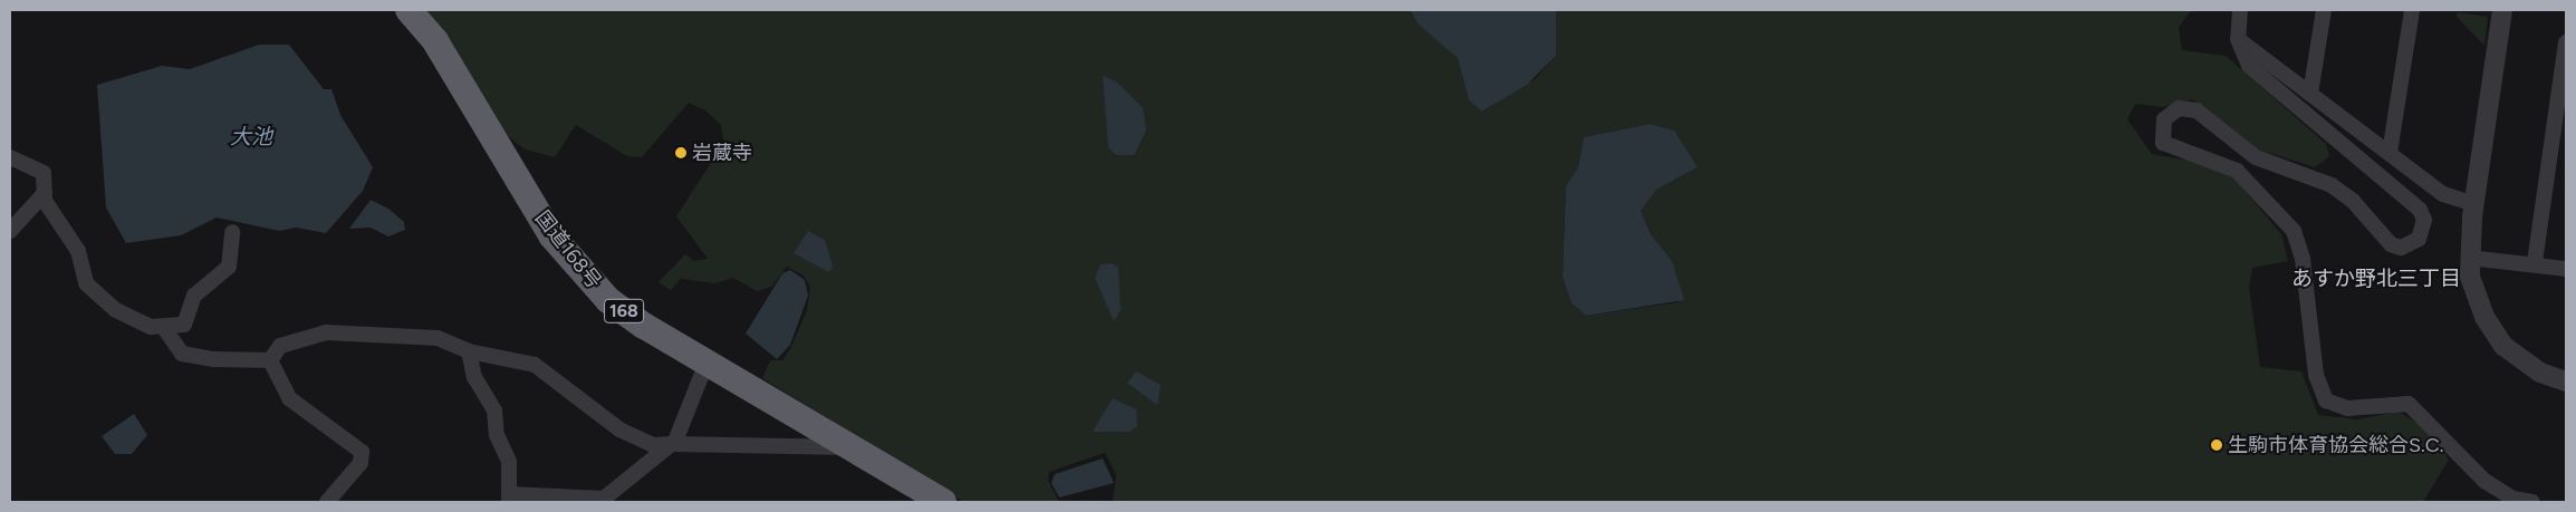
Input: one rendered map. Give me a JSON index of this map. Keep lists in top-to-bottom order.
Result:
{
  "streets": {
    "highway": ["国道168号", "168"]
  },
  "districts": ["あすか野北三丁目"],
  "water": ["大池"],
  "places": ["岩蔵寺", "生駒市体育協会総合S.C."]
}
